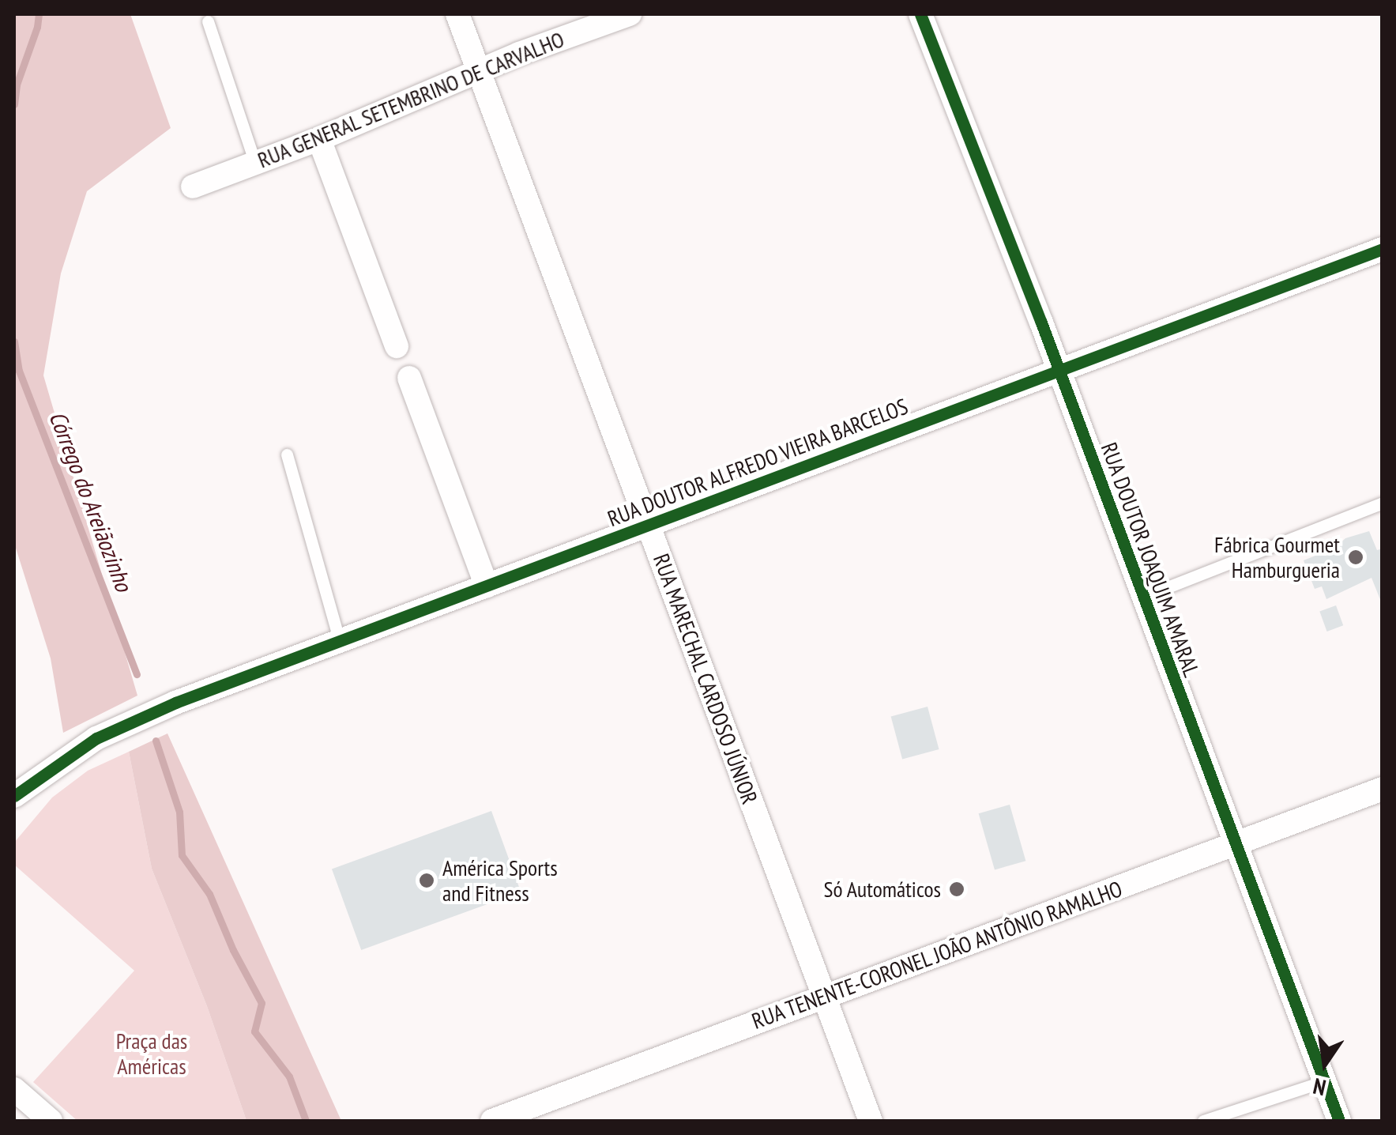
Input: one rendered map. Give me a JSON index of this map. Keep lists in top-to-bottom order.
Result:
{
  "streets": {
    "street": [
      "RUA GENERAL SETEMBRINO DE CARVALHO",
      "RUA DOUTOR ALFREDO VIEIRA BARCELOS",
      "RUA DOUTOR JOAQUIM AMARAL",
      "RUA MARECHAL CARDOSO JÚNIOR",
      "RUA TENENTE-CORONEL JOÃO ANTÔNIO RAMALHO"
    ]
  },
  "crossings": [
    ["RUA GENERAL SETEMBRINO DE CARVALHO", "RUA MARECHAL CARDOSO JÚNIOR"],
    ["RUA DOUTOR ALFREDO VIEIRA BARCELOS", "RUA DOUTOR JOAQUIM AMARAL"],
    ["RUA DOUTOR ALFREDO VIEIRA BARCELOS", "RUA MARECHAL CARDOSO JÚNIOR"],
    ["RUA DOUTOR JOAQUIM AMARAL", "RUA TENENTE-CORONEL JOÃO ANTÔNIO RAMALHO"],
    ["RUA MARECHAL CARDOSO JÚNIOR", "RUA TENENTE-CORONEL JOÃO ANTÔNIO RAMALHO"]
  ],
  "water": ["Córrego do Areiãozinho"],
  "parks": ["Praça das Américas"],
  "places": ["Fábrica Gourmet Hamburgueria", "América Sports and Fitness", "Só Automáticos"],
  "north": "bottom"
}
